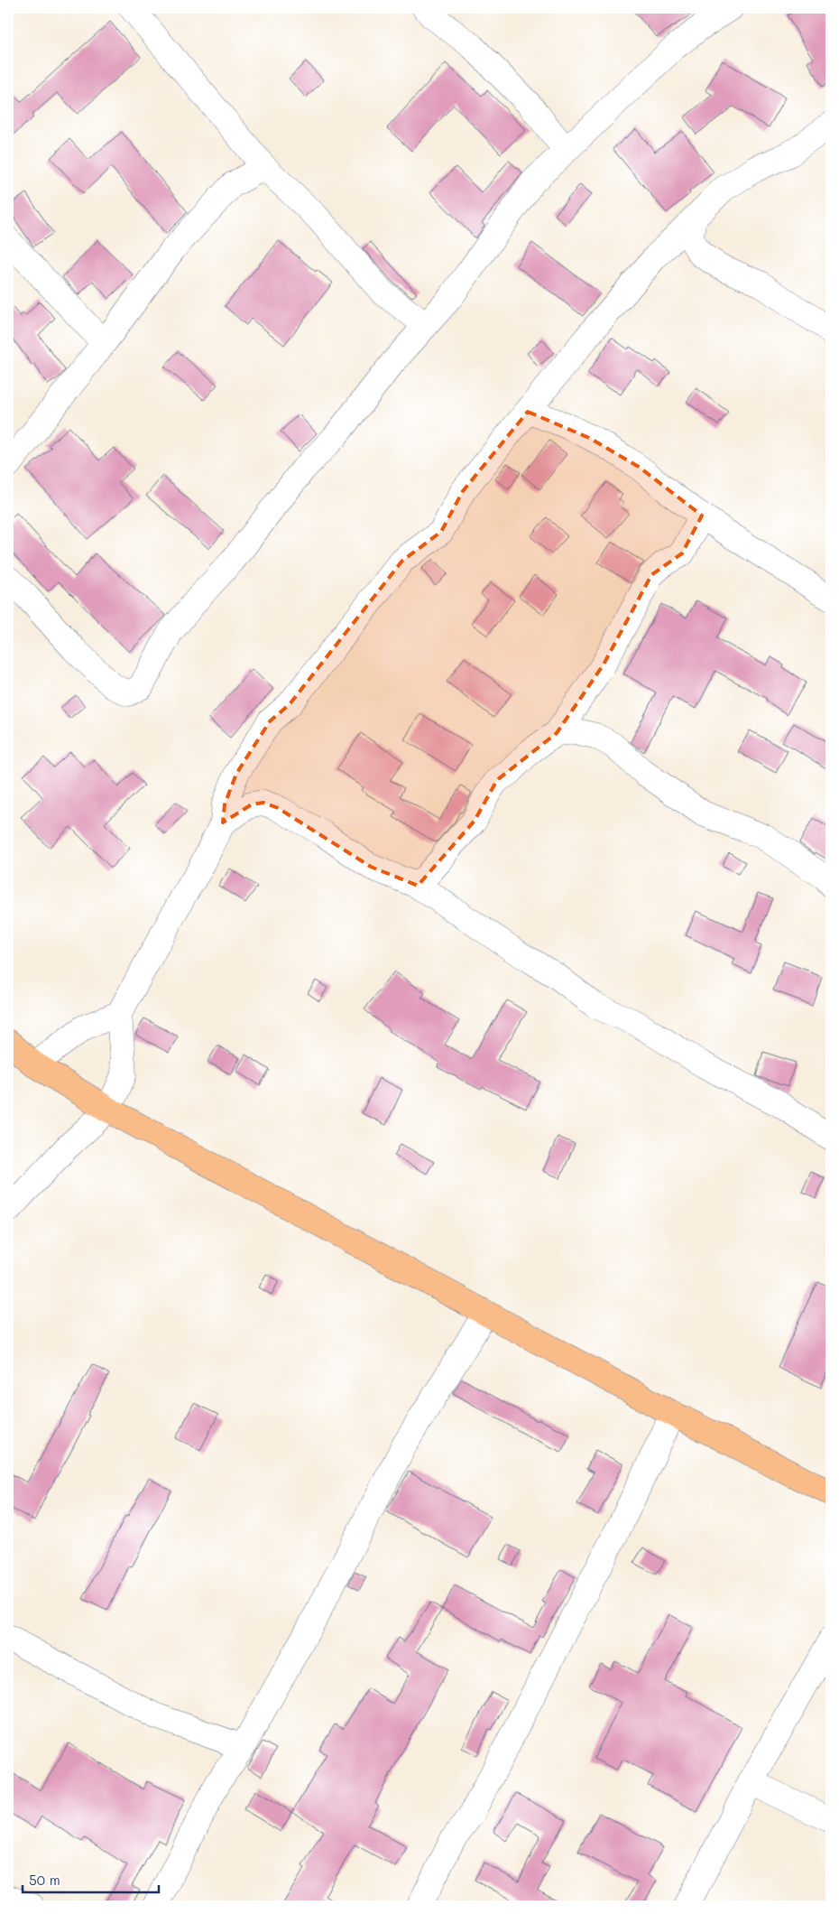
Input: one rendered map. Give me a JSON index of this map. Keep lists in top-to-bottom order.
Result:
{
  "scale_bar": "50 m"
}
